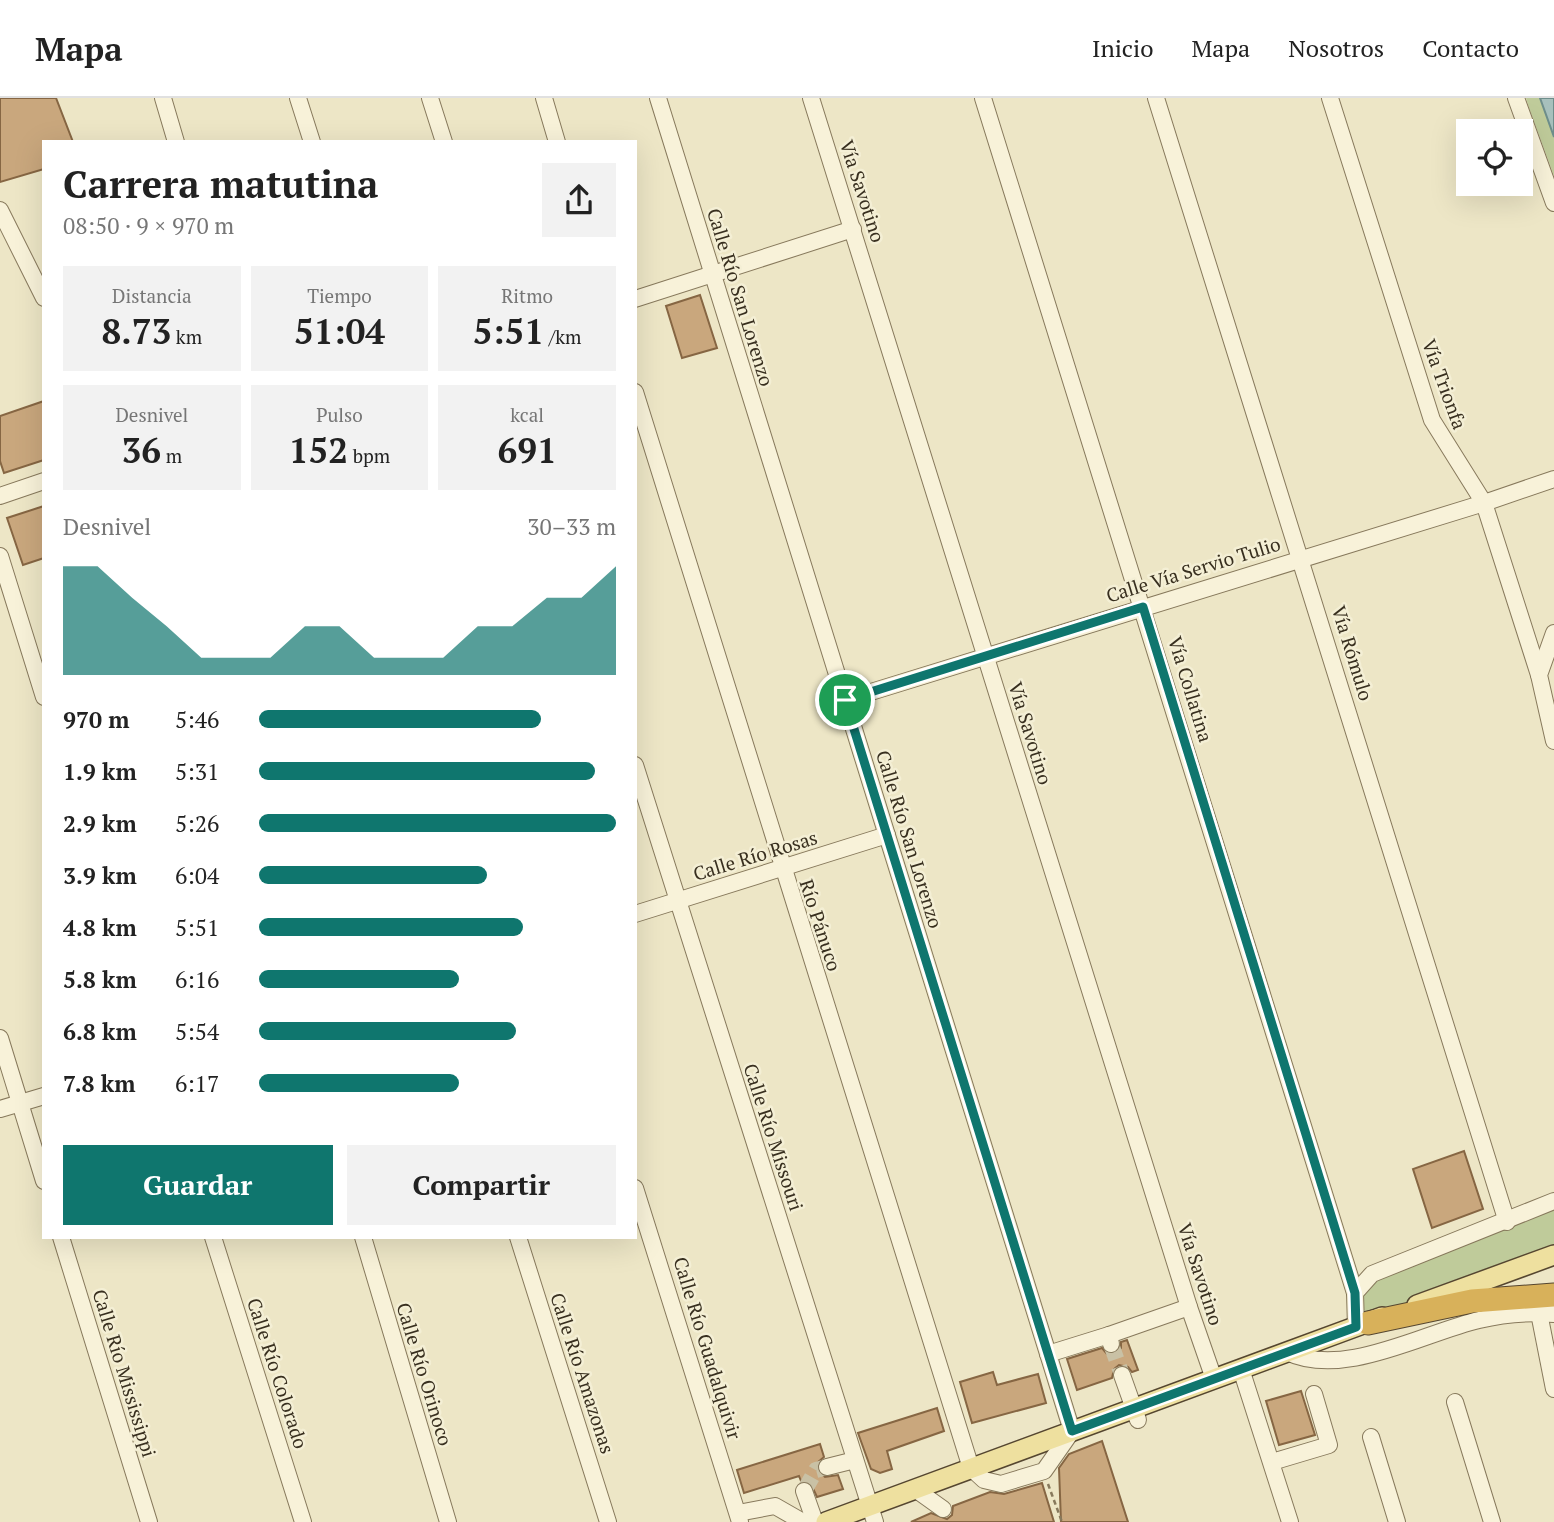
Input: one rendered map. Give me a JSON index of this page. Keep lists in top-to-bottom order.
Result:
{
  "streets": {
    "street": [
      "Vía Savotino",
      "Calle Río San Lorenzo",
      "Vía Trionfa",
      "Calle Vía Servio Tulio",
      "Vía Rómulo",
      "Vía Collatina",
      "Calle Río Rosas",
      "Río Pánuco",
      "Calle Río Missouri",
      "Calle Río Guadalquivir",
      "Calle Río Mississippi",
      "Calle Río Colorado",
      "Calle Río Amazonas",
      "Calle Río Orinoco"
    ]
  },
  "crossings": [
    ["Vía Savotino", "Calle Vía Servio Tulio"],
    ["Calle Río San Lorenzo", "Calle Vía Servio Tulio"],
    ["Calle Río San Lorenzo", "Calle Río Rosas"],
    ["Vía Trionfa", "Calle Vía Servio Tulio"],
    ["Calle Vía Servio Tulio", "Vía Rómulo"],
    ["Calle Vía Servio Tulio", "Vía Collatina"],
    ["Calle Río Rosas", "Río Pánuco"],
    ["Calle Río Rosas", "Calle Río Missouri"]
  ],
  "page": {
    "header": "Mapa",
    "nav": [
      "Inicio",
      "Mapa",
      "Nosotros",
      "Contacto"
    ],
    "heading": ["Carrera matutina", "08:50 · 9 × 970 m"],
    "stats": [
      ["Distancia", "8.73 km"],
      ["Tiempo", "51:04"],
      ["Ritmo", "5:51 /km"],
      ["Desnivel", "36 m"],
      ["Pulso", "152 bpm"],
      ["kcal", "691"]
    ],
    "chart": ["Desnivel", "30–33 m"],
    "list": [
      {
        "name": "970 m",
        "note": "5:46"
      },
      {
        "name": "1.9 km",
        "note": "5:31"
      },
      {
        "name": "2.9 km",
        "note": "5:26"
      },
      {
        "name": "3.9 km",
        "note": "6:04"
      },
      {
        "name": "4.8 km",
        "note": "5:51"
      },
      {
        "name": "5.8 km",
        "note": "6:16"
      },
      {
        "name": "6.8 km",
        "note": "5:54"
      },
      {
        "name": "7.8 km",
        "note": "6:17"
      }
    ],
    "buttons": ["Guardar", "Compartir"]
  }
}
